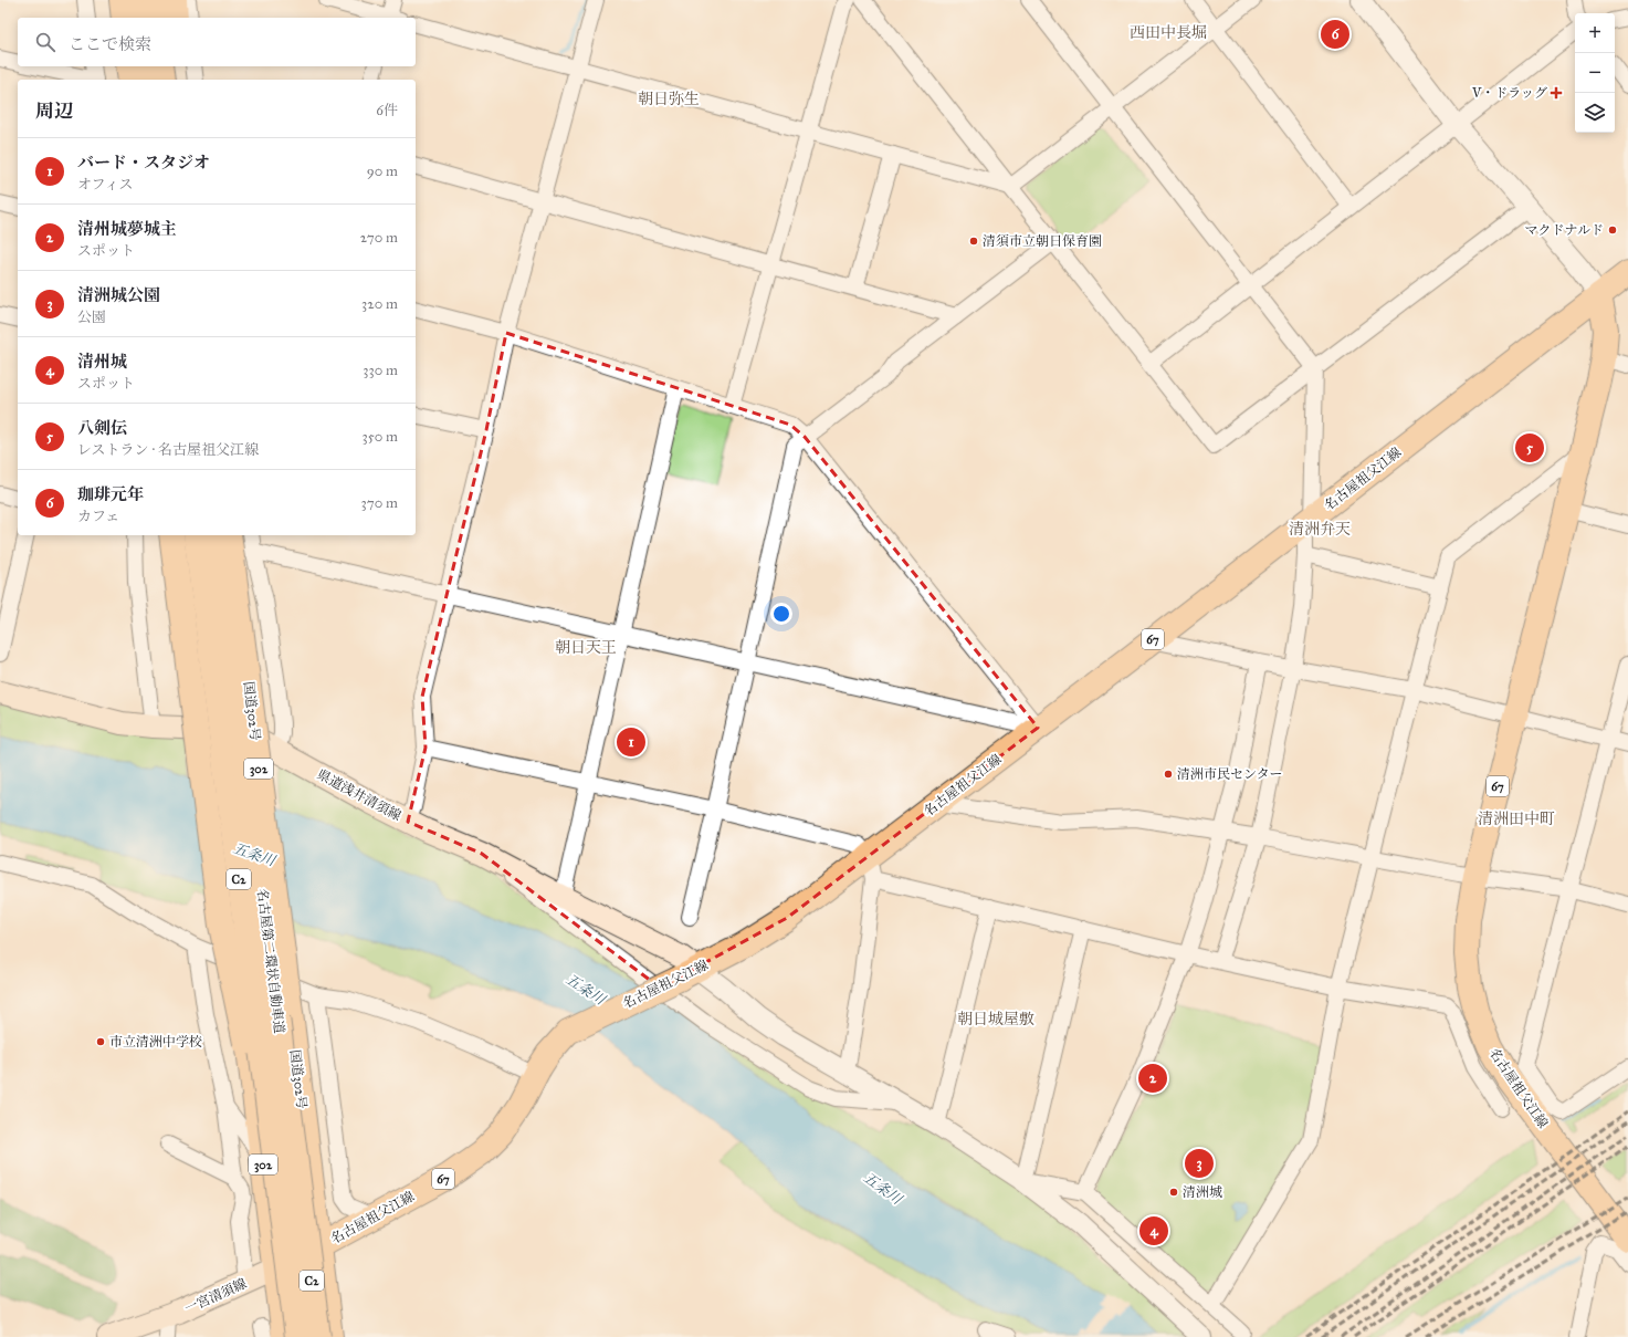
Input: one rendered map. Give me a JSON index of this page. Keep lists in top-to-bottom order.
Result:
{
  "streets": {
    "main road": [
      "名古屋祖父江線",
      "67",
      "国道302号",
      "302",
      "県道浅井清須線",
      "C2",
      "名古屋第二環状自動車道",
      "一宮清須線"
    ]
  },
  "crossings": [
    ["名古屋祖父江線", "国道302号"],
    ["名古屋祖父江線", "県道浅井清須線"],
    ["名古屋祖父江線", "一宮清須線"],
    ["国道302号", "一宮清須線"],
    ["302", "一宮清須線"]
  ],
  "districts": [
    "西田中長堀",
    "朝日弥生",
    "清洲弁天",
    "朝日天王",
    "清洲田中町",
    "朝日城屋敷"
  ],
  "water": ["五条川"],
  "places": {
    "health": ["V・ドラッグ"],
    "other": [
      "マクドナルド",
      "清須市立朝日保育園",
      "清洲市民センター",
      "市立清洲中学校",
      "清洲城"
    ]
  },
  "page": {
    "map_buttons": ["+", "−"],
    "pins": [
      "6",
      "5",
      "1",
      "2",
      "3",
      "4"
    ],
    "search": "ここで検索",
    "heading": ["周辺", "6件"],
    "list": [
      {
        "mark": "1",
        "name": "バード・スタジオ",
        "note": "オフィス",
        "value": "90 m"
      },
      {
        "mark": "2",
        "name": "清州城夢城主",
        "note": "スポット",
        "value": "270 m"
      },
      {
        "mark": "3",
        "name": "清洲城公園",
        "note": "公園",
        "value": "320 m"
      },
      {
        "mark": "4",
        "name": "清州城",
        "note": "スポット",
        "value": "330 m"
      },
      {
        "mark": "5",
        "name": "八剣伝",
        "note": "レストラン · 名古屋祖父江線",
        "value": "350 m"
      },
      {
        "mark": "6",
        "name": "珈琲元年",
        "note": "カフェ",
        "value": "370 m"
      }
    ]
  }
}
